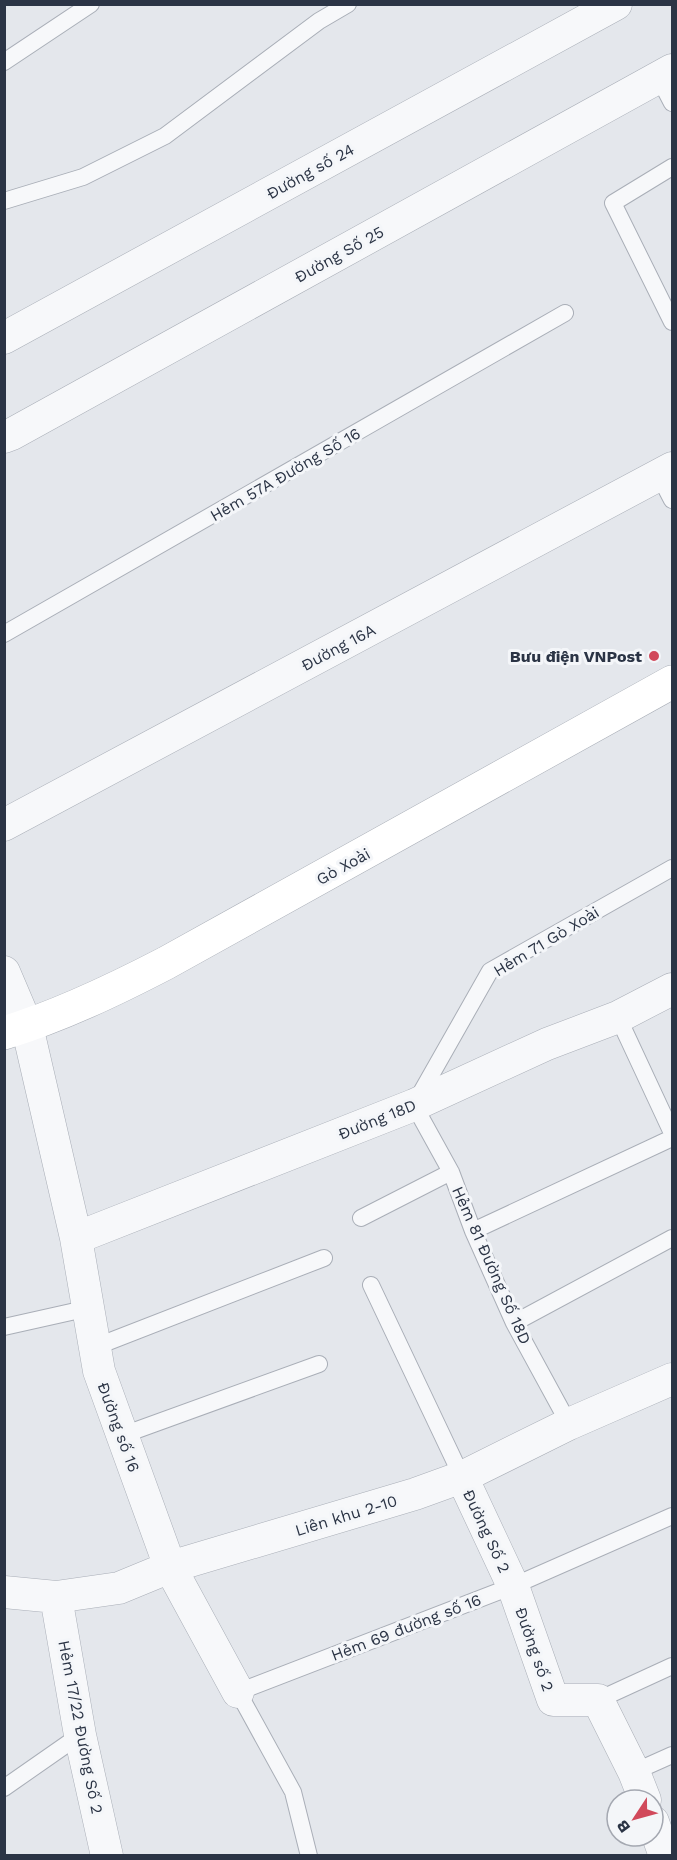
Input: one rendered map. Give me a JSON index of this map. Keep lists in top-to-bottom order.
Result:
{
  "streets": {
    "street": [
      "Đường số 24",
      "Đường Số 25",
      "Đường 16A",
      "Gò Xoài",
      "Đường 18D",
      "Đường số 16",
      "Liên khu 2-10",
      "Đường Số 2",
      "Đường số 2",
      "Hẻm 17/22 Đường Số 2"
    ],
    "lane": [
      "Hẻm 57A Đường Số 16",
      "Hẻm 71 Gò Xoài",
      "Hẻm 81 Đường Số 18D",
      "Hẻm 69 đường số 16"
    ]
  },
  "crossings": [
    ["Gò Xoài", "Đường số 16"],
    ["Hẻm 71 Gò Xoài", "Đường 18D"],
    ["Hẻm 71 Gò Xoài", "Hẻm 81 Đường Số 18D"],
    ["Đường 18D", "Hẻm 81 Đường Số 18D"],
    ["Đường 18D", "Đường số 16"],
    ["Hẻm 81 Đường Số 18D", "Liên khu 2-10"],
    ["Đường số 16", "Liên khu 2-10"],
    ["Đường số 16", "Hẻm 69 đường số 16"],
    ["Liên khu 2-10", "Đường Số 2"],
    ["Liên khu 2-10", "Hẻm 17/22 Đường Số 2"],
    ["Đường Số 2", "Hẻm 69 đường số 16"],
    ["Đường Số 2", "Đường số 2"],
    ["Hẻm 69 đường số 16", "Đường số 2"]
  ],
  "places": ["Bưu điện VNPost"],
  "north": "bottom left"
}
